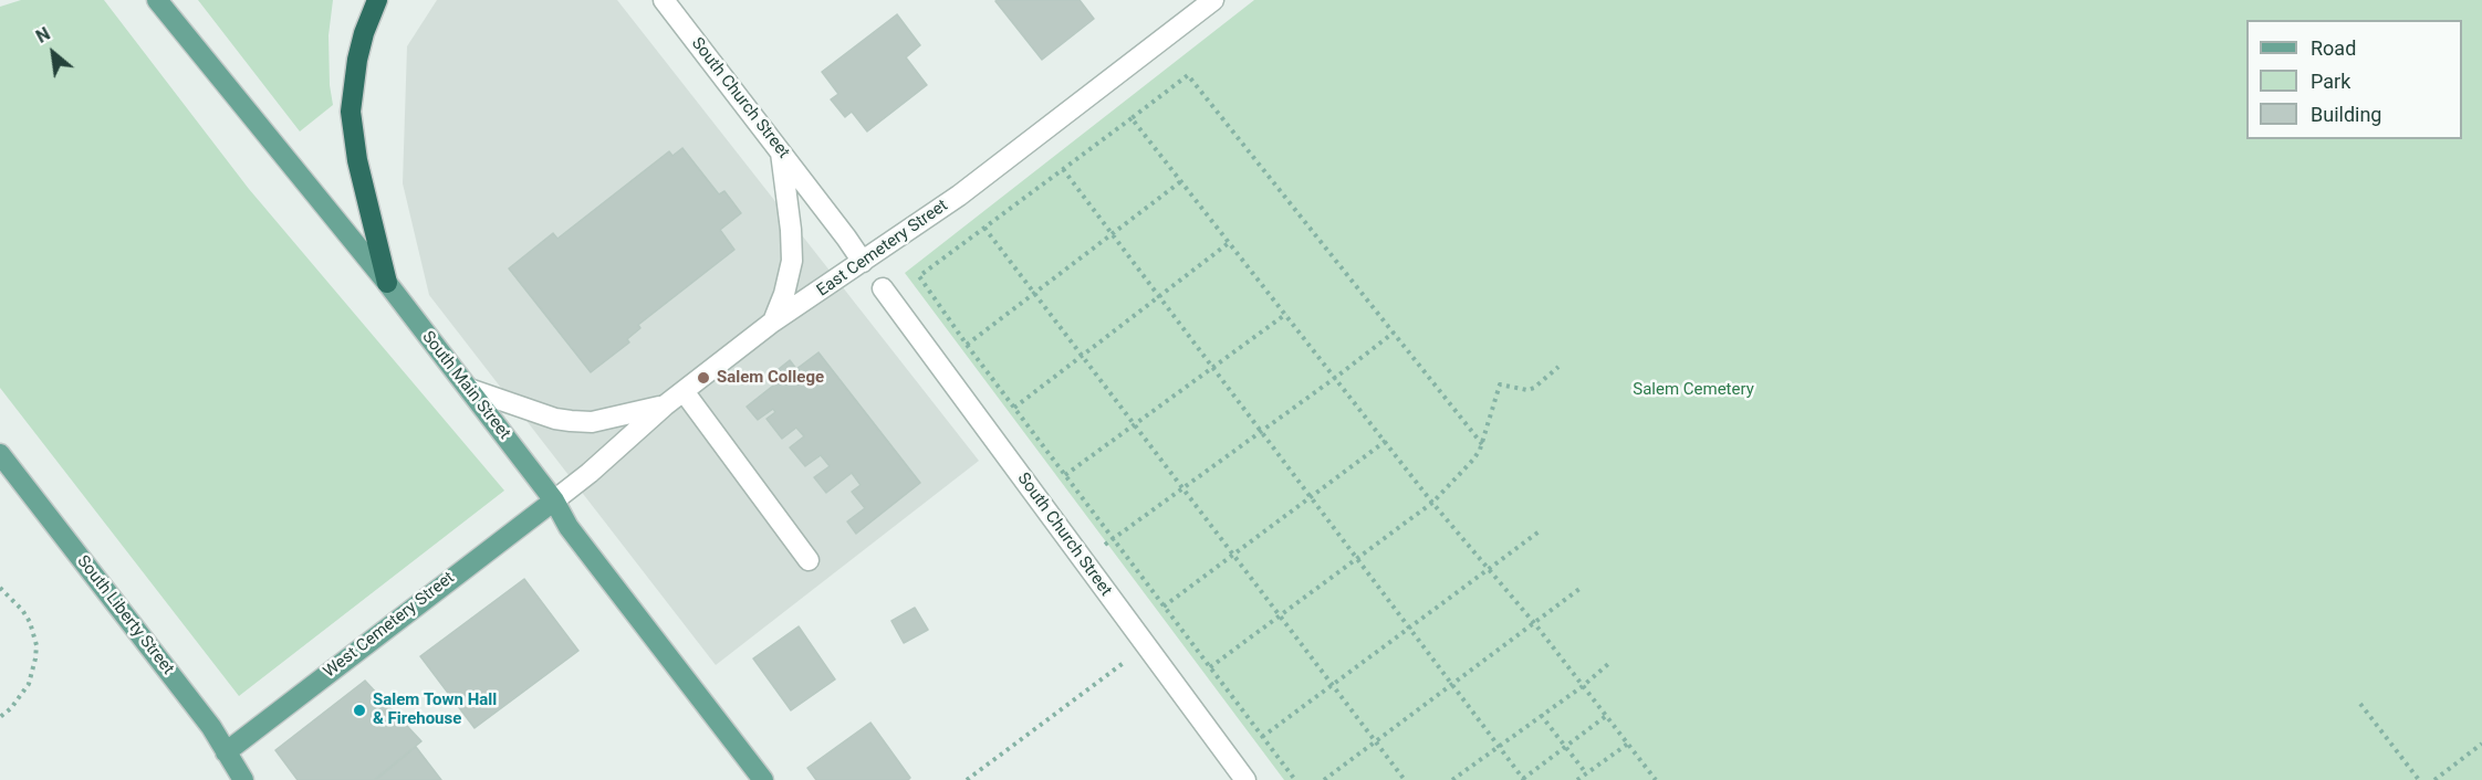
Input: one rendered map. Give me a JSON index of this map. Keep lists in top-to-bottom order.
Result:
{
  "streets": {
    "main road": ["South Main Street", "South Liberty Street", "West Cemetery Street"],
    "street": ["South Church Street", "East Cemetery Street"]
  },
  "crossings": [
    ["South Church Street", "East Cemetery Street"],
    ["East Cemetery Street", "South Main Street"],
    ["East Cemetery Street", "West Cemetery Street"],
    ["South Main Street", "West Cemetery Street"],
    ["South Liberty Street", "West Cemetery Street"]
  ],
  "parks": ["Salem Cemetery"],
  "places": ["Salem College", "Salem Town Hall & Firehouse"],
  "legend": ["Road", "Park", "Building"],
  "north": "top left"
}
